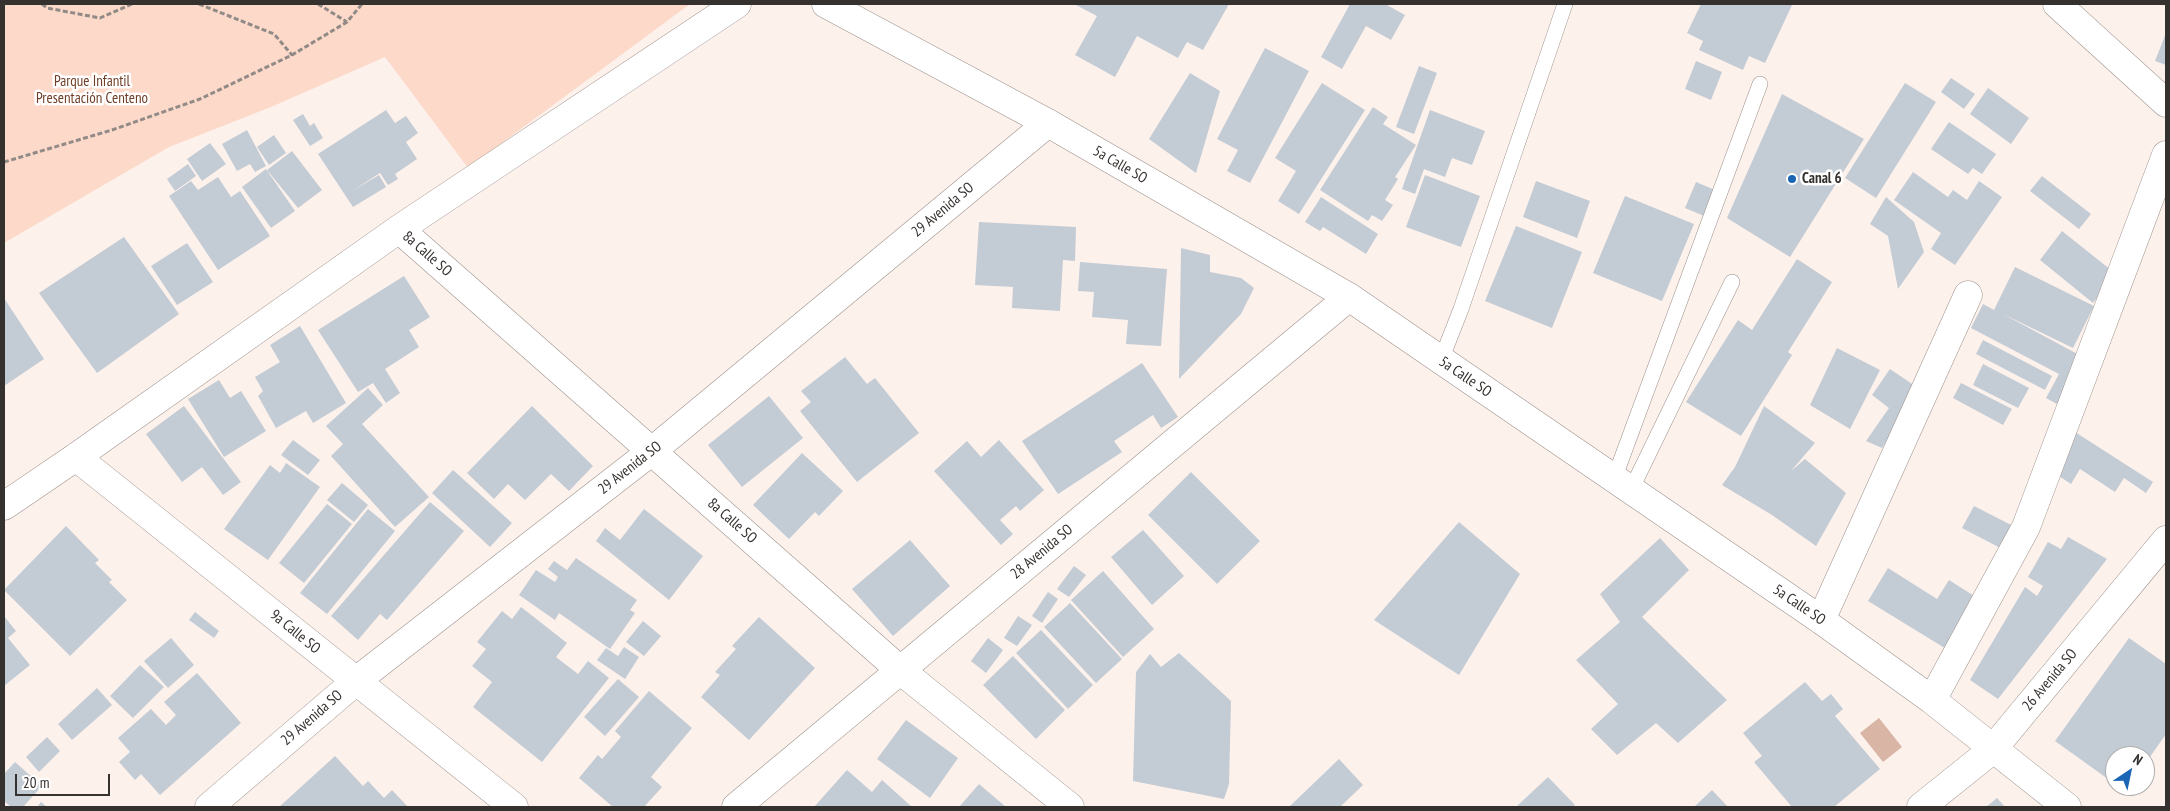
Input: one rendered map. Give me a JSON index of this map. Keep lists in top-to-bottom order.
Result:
{
  "streets": {
    "street": [
      "5a Calle SO",
      "29 Avenida SO",
      "8a Calle SO",
      "28 Avenida SO",
      "9a Calle SO",
      "26 Avenida SO"
    ]
  },
  "crossings": [
    ["5a Calle SO", "29 Avenida SO"],
    ["5a Calle SO", "28 Avenida SO"],
    ["5a Calle SO", "26 Avenida SO"],
    ["29 Avenida SO", "8a Calle SO"],
    ["29 Avenida SO", "9a Calle SO"],
    ["8a Calle SO", "28 Avenida SO"]
  ],
  "parks": ["Parque Infantil Presentación Centeno"],
  "places": ["Canal 6"],
  "scale_bar": "20 m",
  "north": "top right"
}
